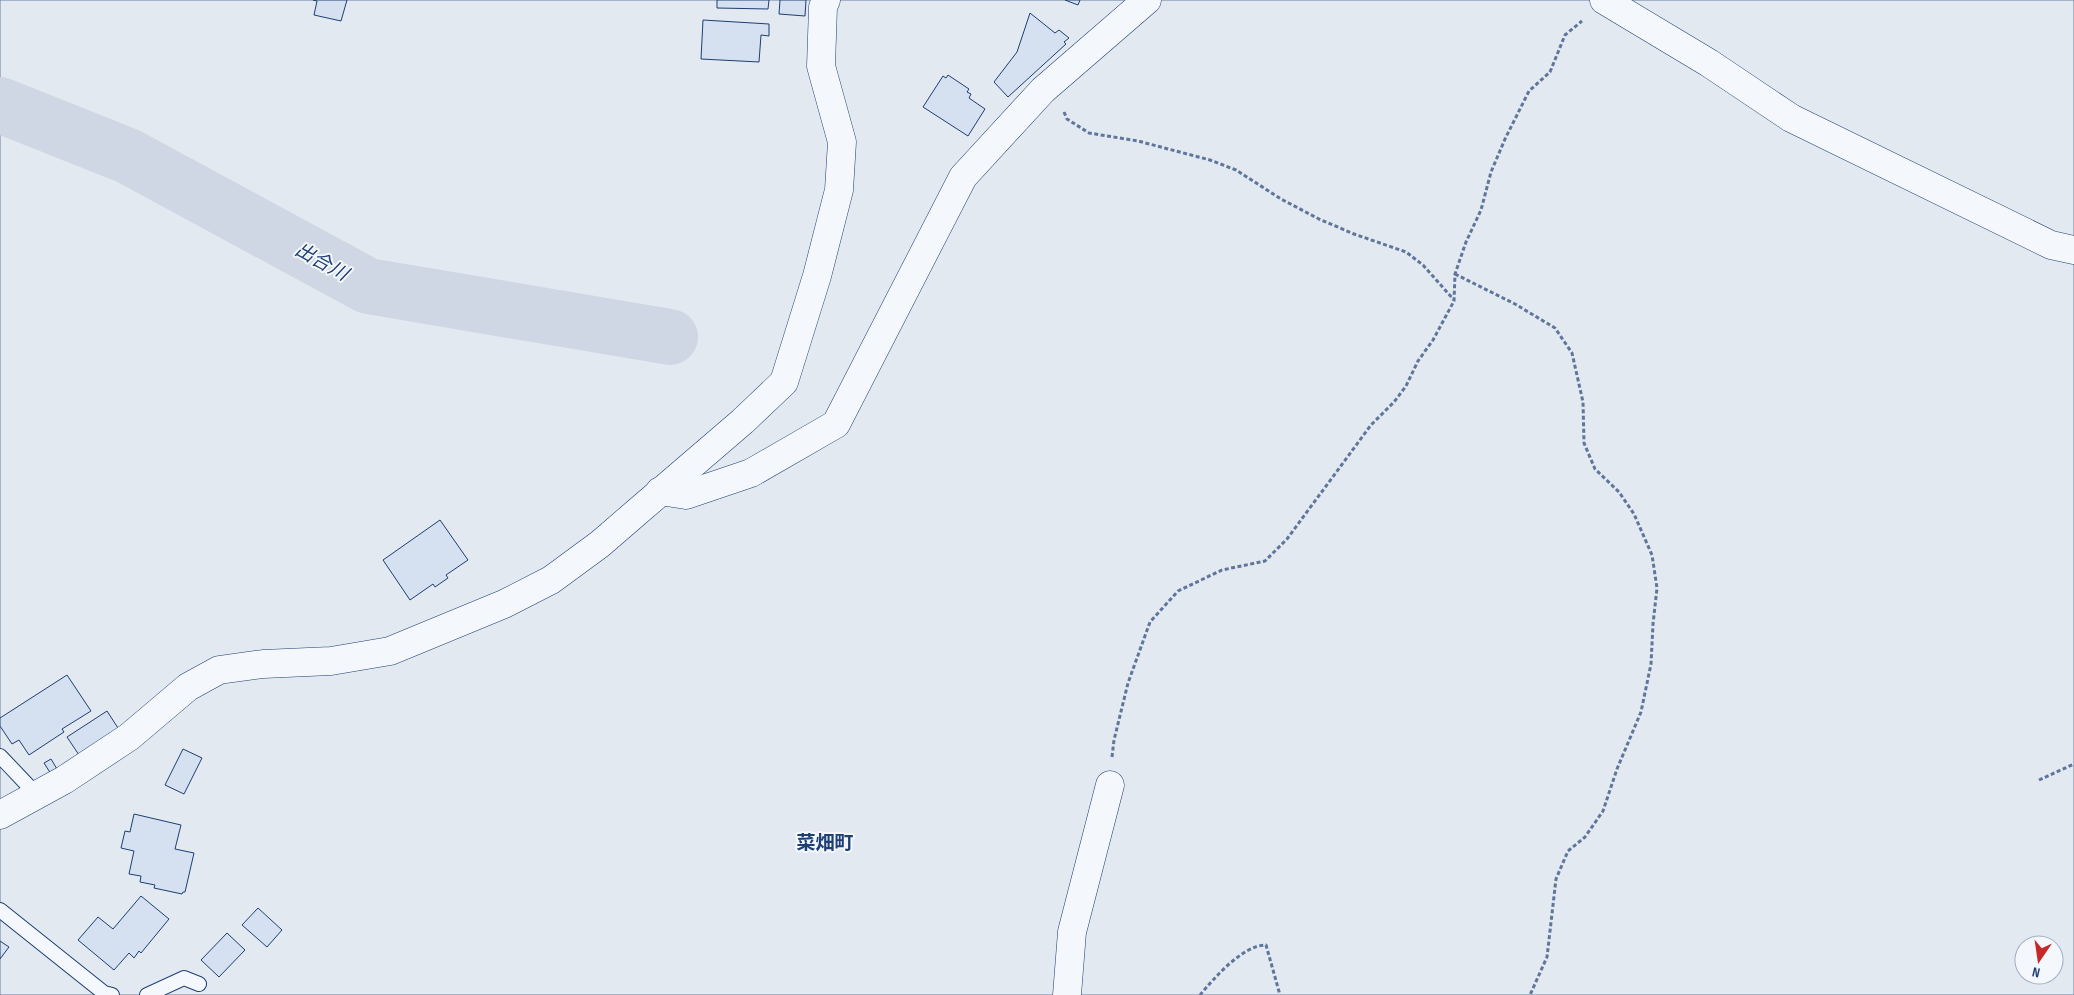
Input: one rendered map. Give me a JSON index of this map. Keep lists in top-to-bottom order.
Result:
{
  "districts": ["菜畑町"],
  "water": ["出合川"],
  "north": "bottom"
}
